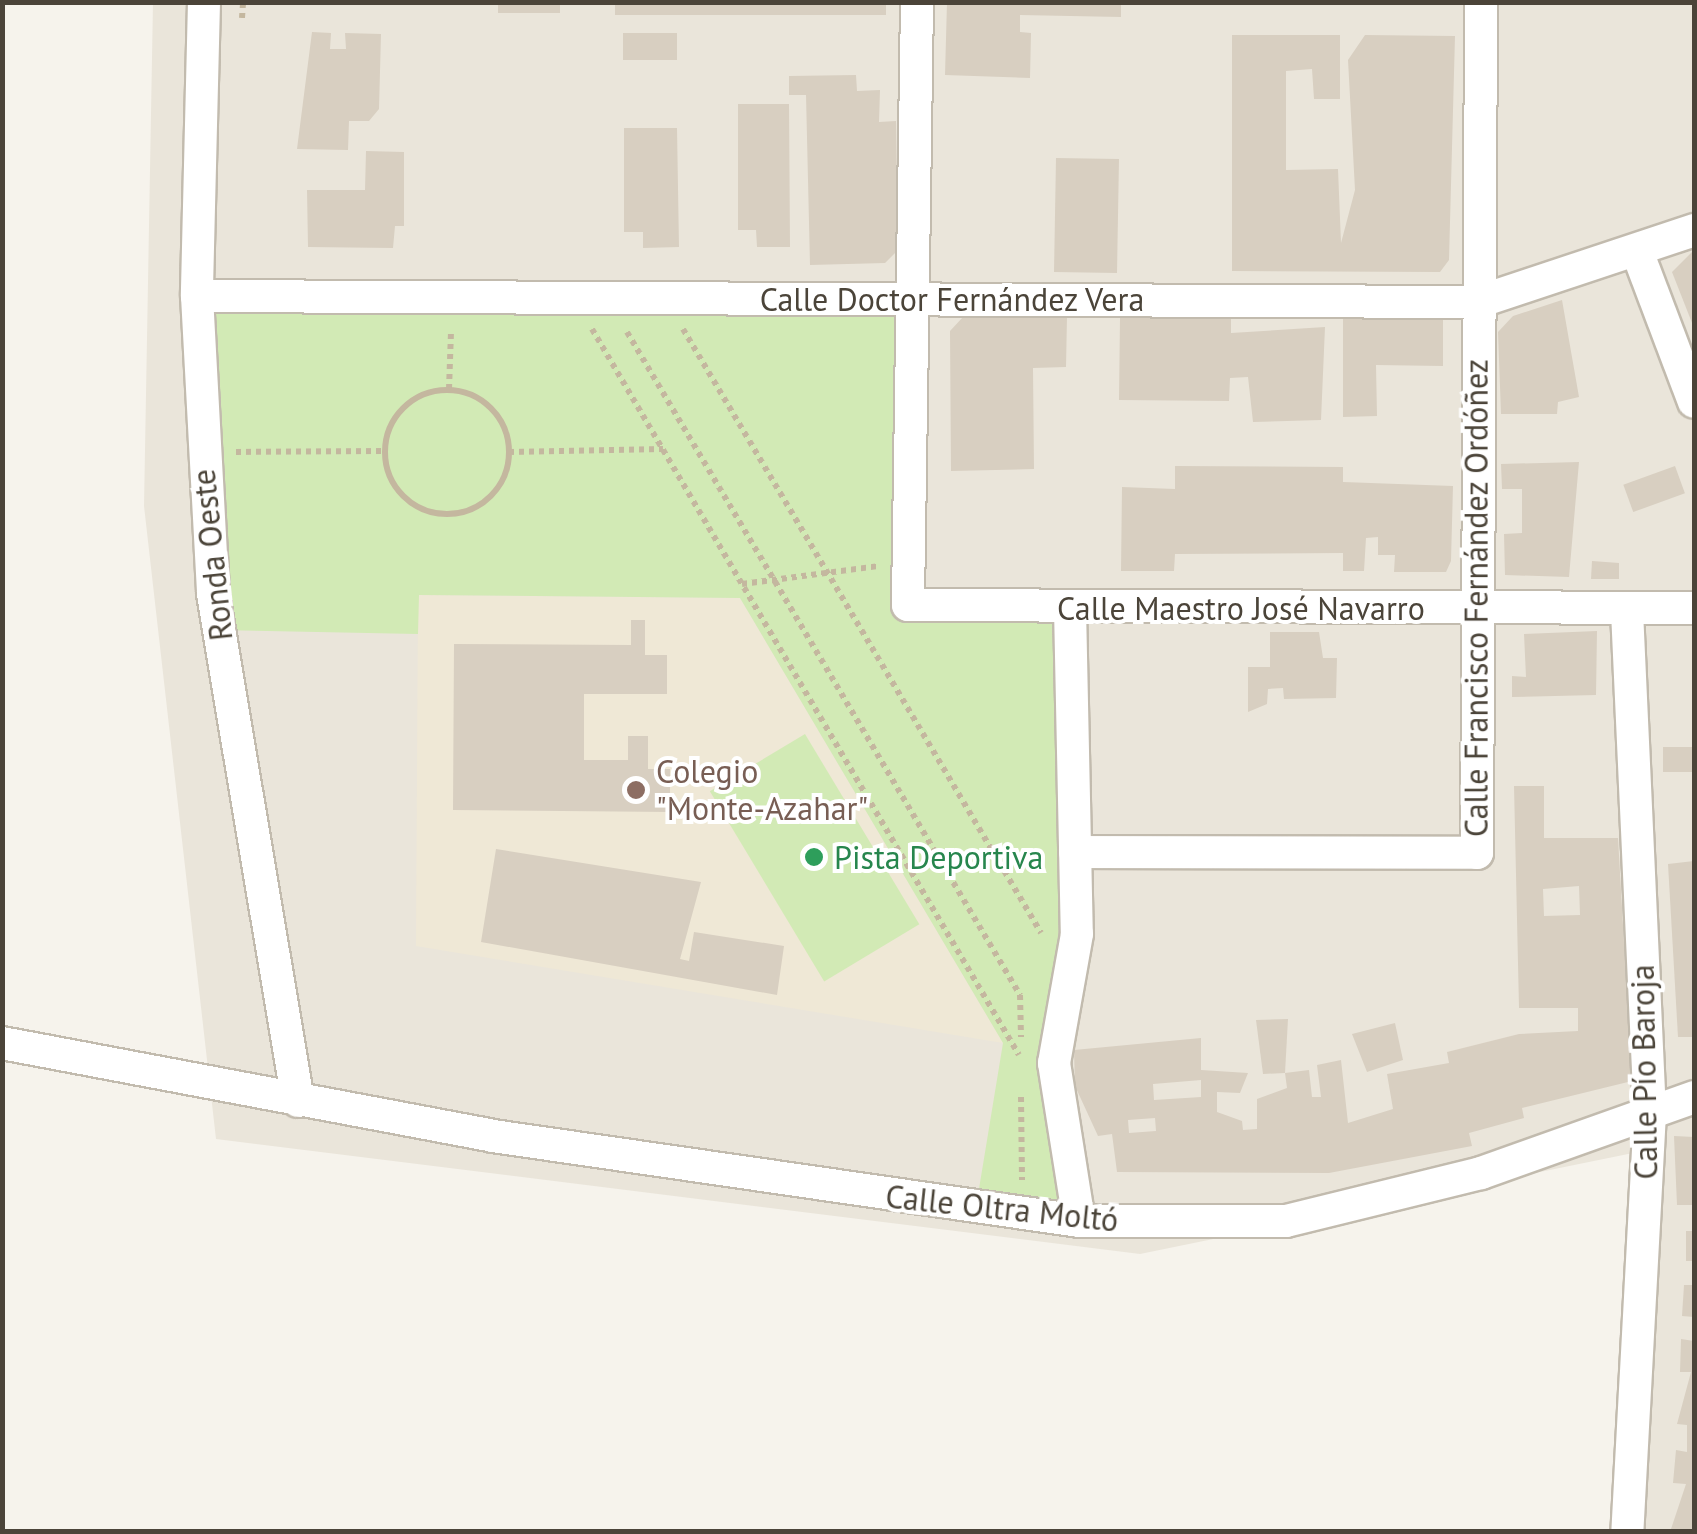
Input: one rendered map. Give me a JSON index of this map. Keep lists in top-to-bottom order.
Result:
{
  "streets": {
    "street": [
      "Calle Doctor Fernández Vera",
      "Ronda Oeste",
      "Calle Francisco Fernández Ordóñez",
      "Calle Maestro José Navarro",
      "Calle Pío Baroja",
      "Calle Oltra Moltó"
    ]
  },
  "crossings": [
    ["Calle Doctor Fernández Vera", "Ronda Oeste"],
    ["Calle Doctor Fernández Vera", "Calle Francisco Fernández Ordóñez"],
    ["Ronda Oeste", "Calle Oltra Moltó"],
    ["Calle Francisco Fernández Ordóñez", "Calle Maestro José Navarro"],
    ["Calle Maestro José Navarro", "Calle Pío Baroja"],
    ["Calle Pío Baroja", "Calle Oltra Moltó"]
  ],
  "places": ["Colegio \"Monte-Azahar\"", "Pista Deportiva"]
}
